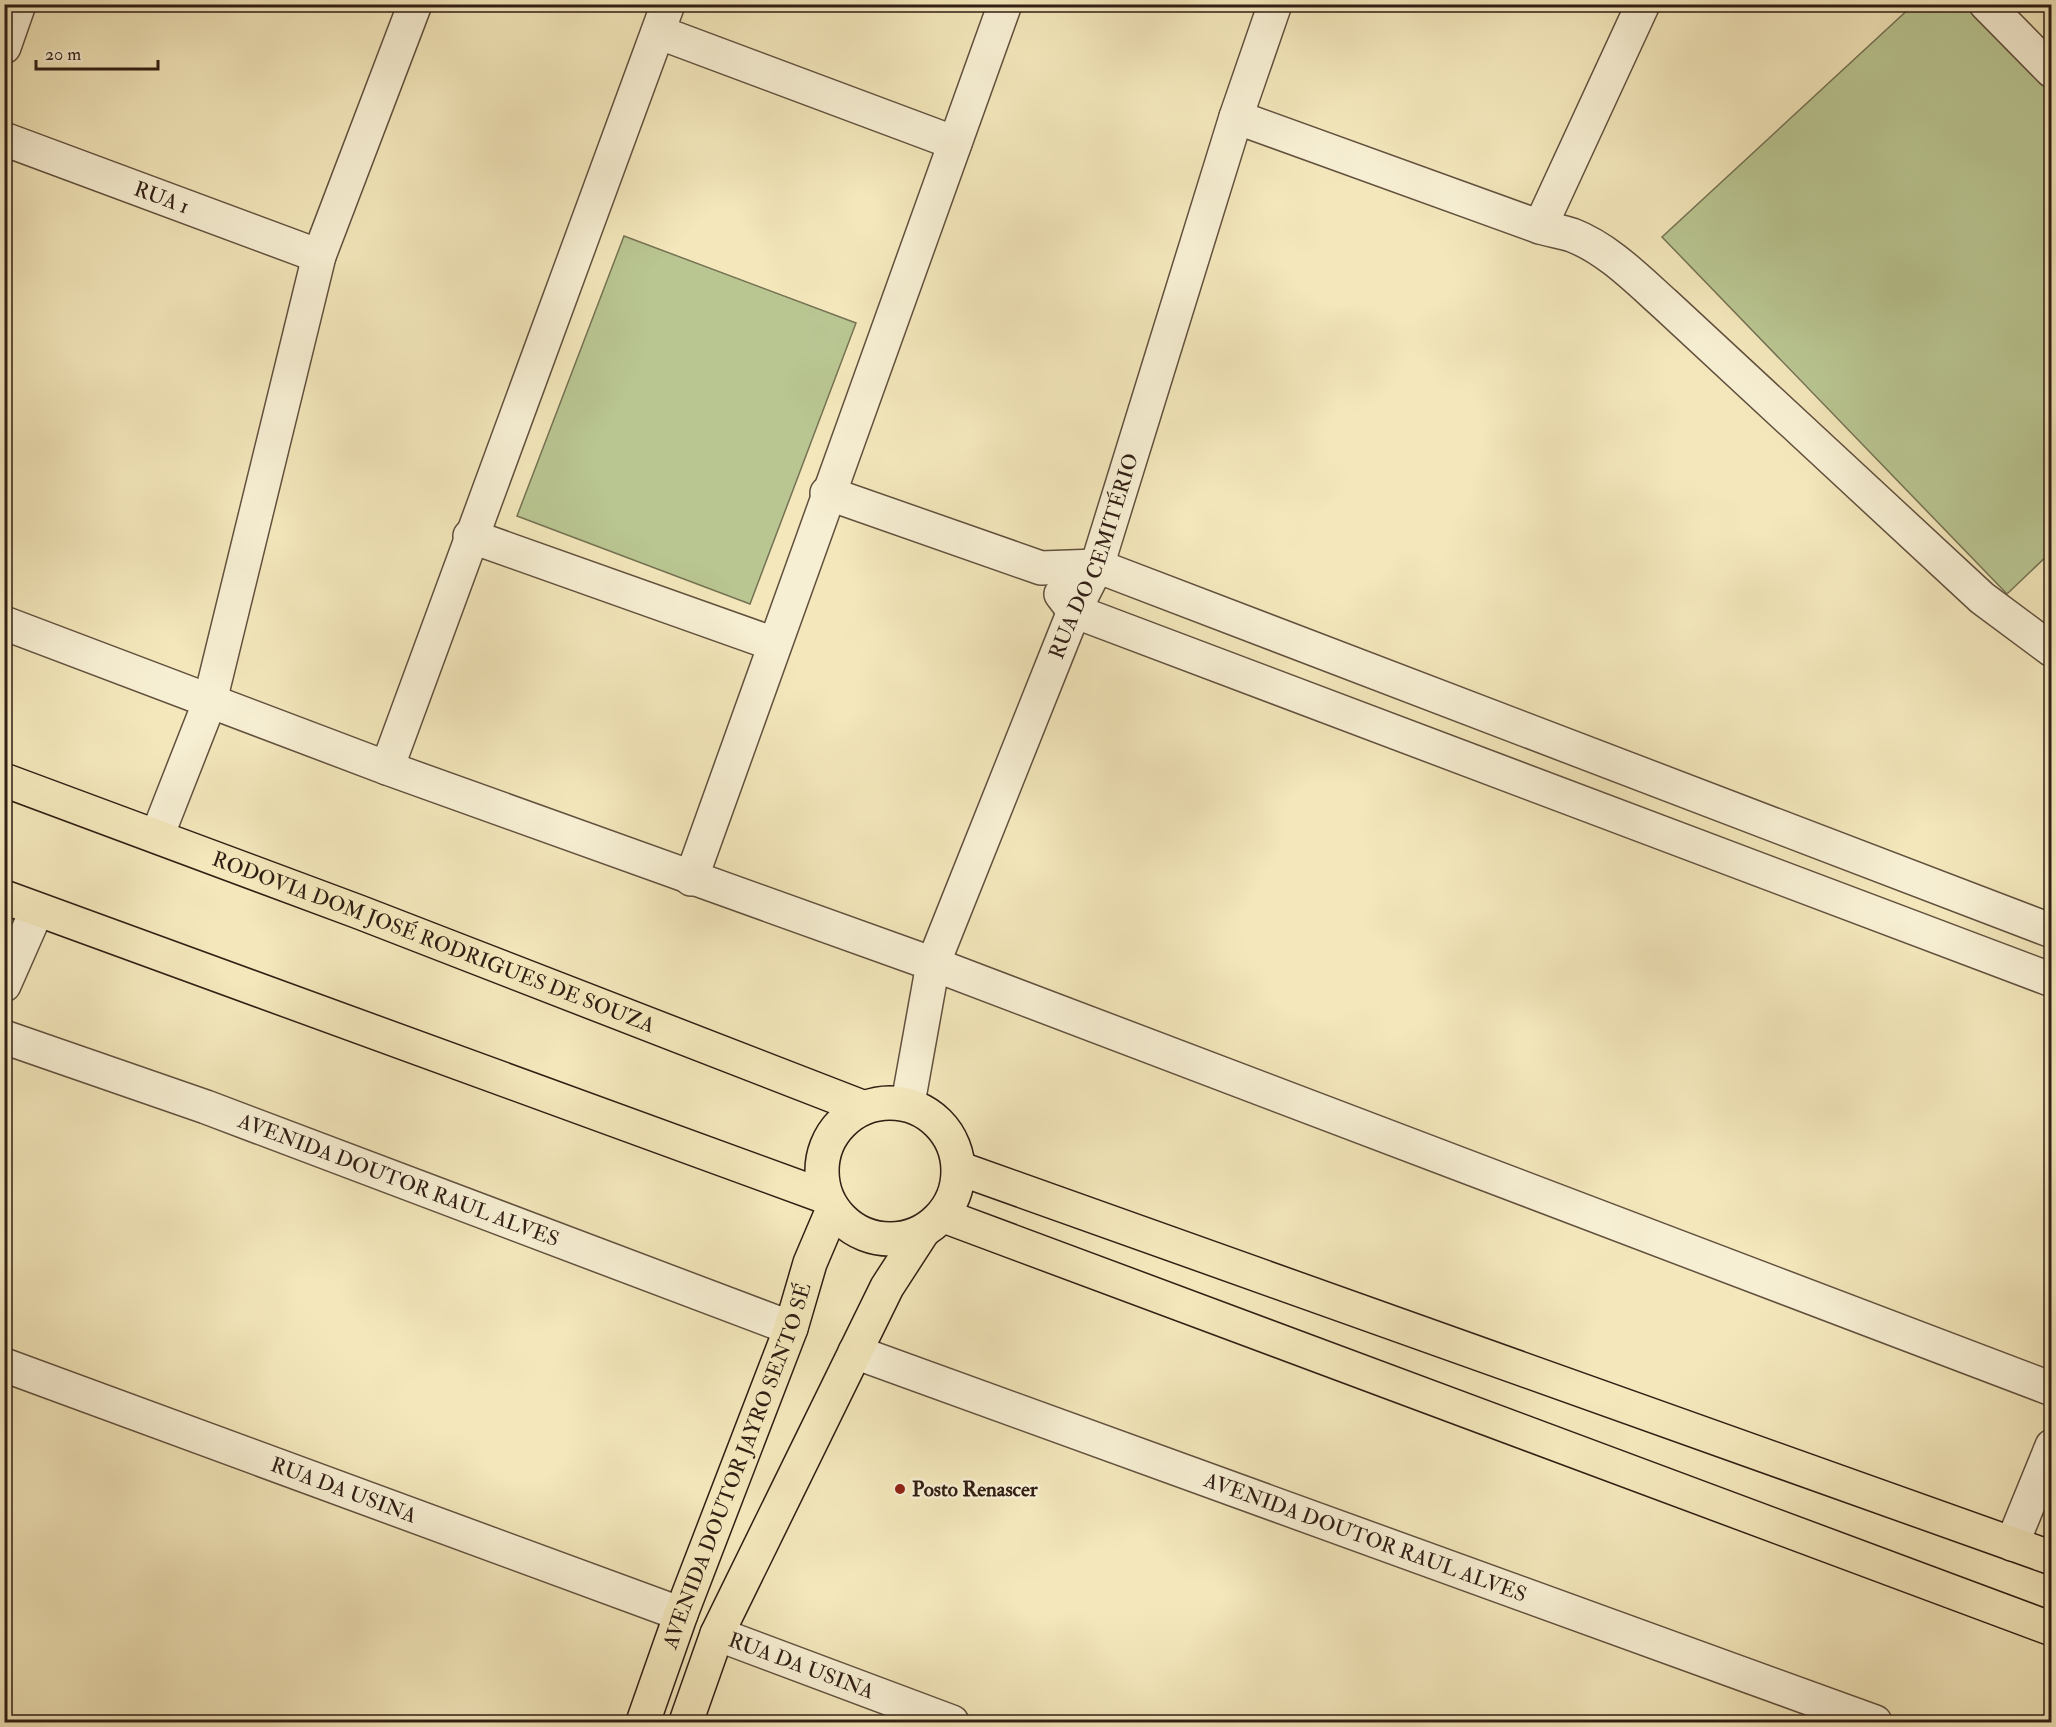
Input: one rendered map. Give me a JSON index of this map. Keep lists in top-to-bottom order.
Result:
{
  "streets": {
    "main road": ["RODOVIA DOM JOSÉ RODRIGUES DE SOUZA", "AVENIDA DOUTOR JAYRO SENTO SÉ"],
    "street": [
      "RUA 1",
      "RUA DO CEMITÉRIO",
      "AVENIDA DOUTOR RAUL ALVES",
      "RUA DA USINA"
    ]
  },
  "crossings": [
    ["RUA DO CEMITÉRIO", "RODOVIA DOM JOSÉ RODRIGUES DE SOUZA"],
    ["RUA DO CEMITÉRIO", "AVENIDA DOUTOR JAYRO SENTO SÉ"],
    ["RODOVIA DOM JOSÉ RODRIGUES DE SOUZA", "AVENIDA DOUTOR JAYRO SENTO SÉ"],
    ["AVENIDA DOUTOR RAUL ALVES", "AVENIDA DOUTOR JAYRO SENTO SÉ"],
    ["AVENIDA DOUTOR JAYRO SENTO SÉ", "RUA DA USINA"]
  ],
  "places": ["Posto Renascer"],
  "scale_bar": "20 m"
}
